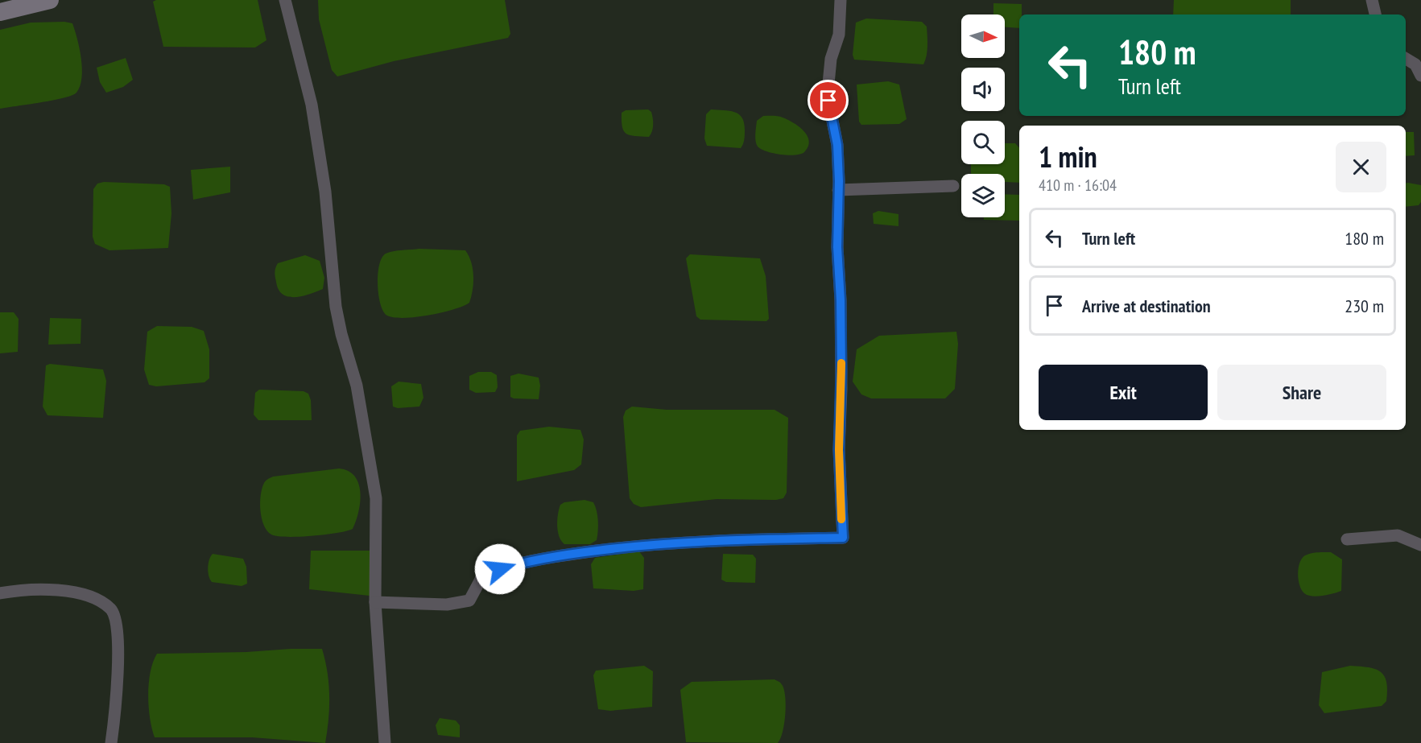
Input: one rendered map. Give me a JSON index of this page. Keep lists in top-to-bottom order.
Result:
{
  "north": "right",
  "page": {
    "turn": ["180 m", "Turn left"],
    "heading": ["1 min", "410 m · 16:04"],
    "list": [
      {
        "name": "Turn left",
        "value": "180 m"
      },
      {
        "name": "Arrive at destination",
        "value": "230 m"
      }
    ],
    "buttons": ["Exit", "Share"]
  }
}
